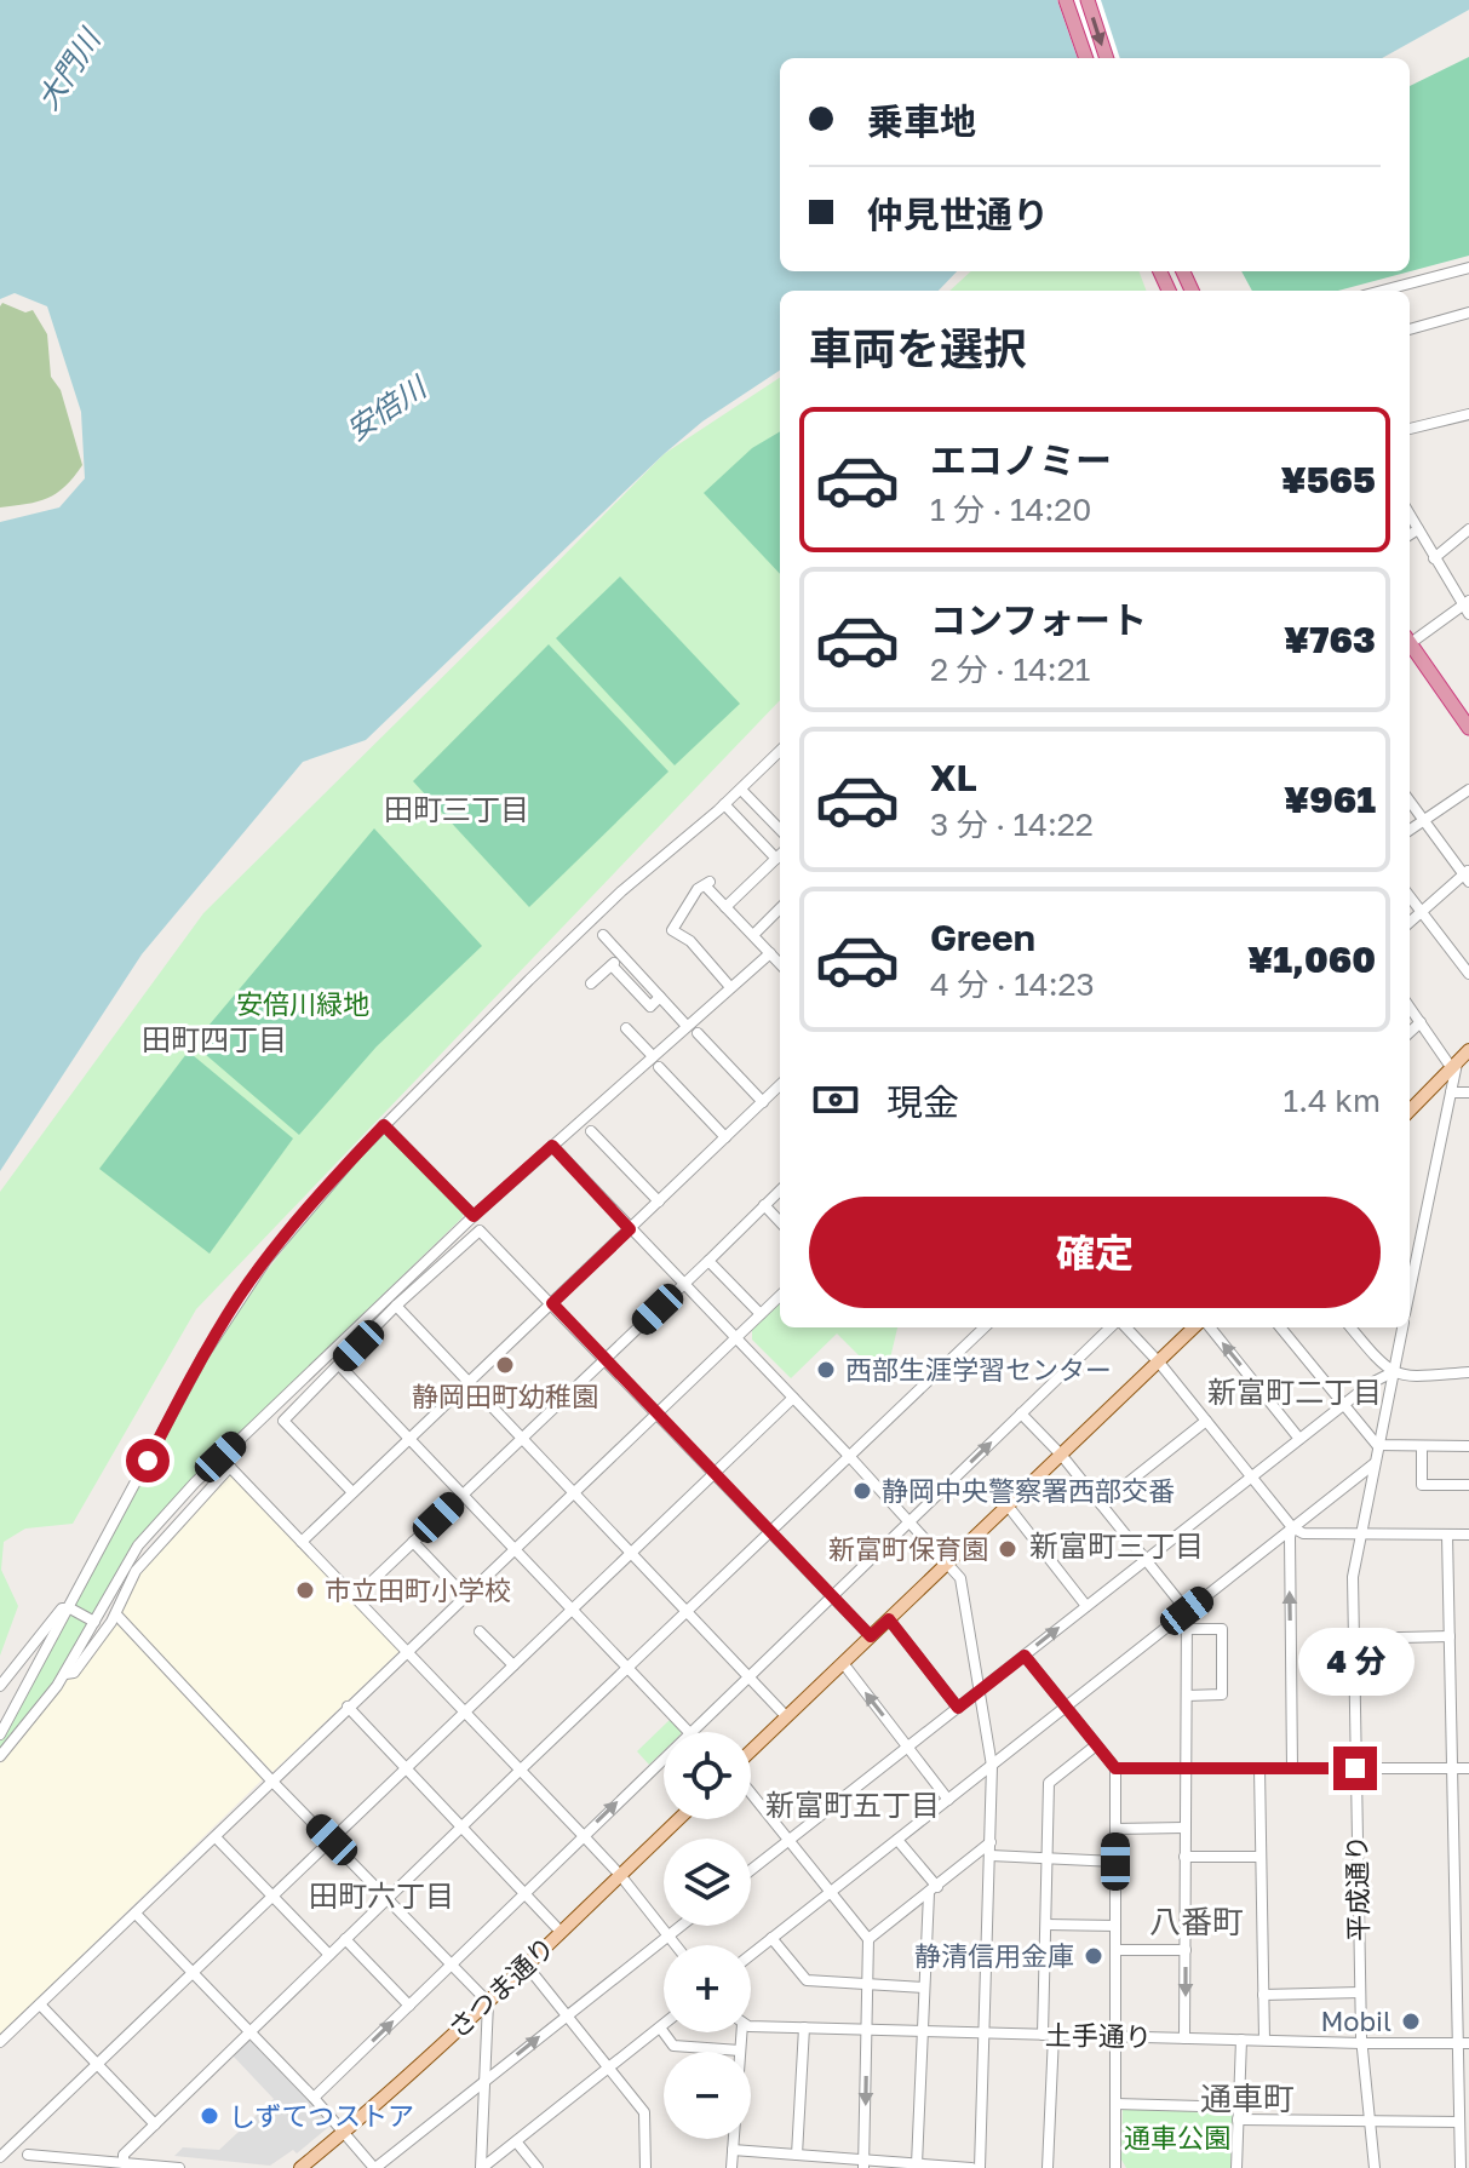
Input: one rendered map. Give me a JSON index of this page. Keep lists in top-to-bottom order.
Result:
{
  "streets": {
    "main road": ["さつま通り"],
    "street": ["平成通り", "土手通り"]
  },
  "crossings": [
    ["平成通り", "土手通り"]
  ],
  "districts": [
    "田町三丁目",
    "田町四丁目",
    "新富町二丁目",
    "新富町三丁目",
    "新富町五丁目",
    "田町六丁目",
    "八番町",
    "通車町"
  ],
  "water": ["大門川", "安倍川"],
  "parks": ["安倍川緑地", "通車公園"],
  "places": [
    "静岡田町幼稚園",
    "西部生涯学習センター",
    "静岡中央警察署西部交番",
    "新富町保育園",
    "市立田町小学校",
    "静清信用金庫",
    "Mobil",
    "しずてつストア"
  ],
  "page": {
    "banner": ["乗車地", "仲見世通り"],
    "heading": "車両を選択",
    "list": [
      {
        "name": "エコノミー",
        "note": "1 分 · 14:20",
        "value": "¥565"
      },
      {
        "name": "コンフォート",
        "note": "2 分 · 14:21",
        "value": "¥763"
      },
      {
        "name": "XL",
        "note": "3 分 · 14:22",
        "value": "¥961"
      },
      {
        "name": "Green",
        "note": "4 分 · 14:23",
        "value": "¥1,060"
      }
    ],
    "pay": ["現金", "1.4 km"],
    "buttons": "確定",
    "bubble": "4 分",
    "map_buttons": ["+", "−"]
  }
}
